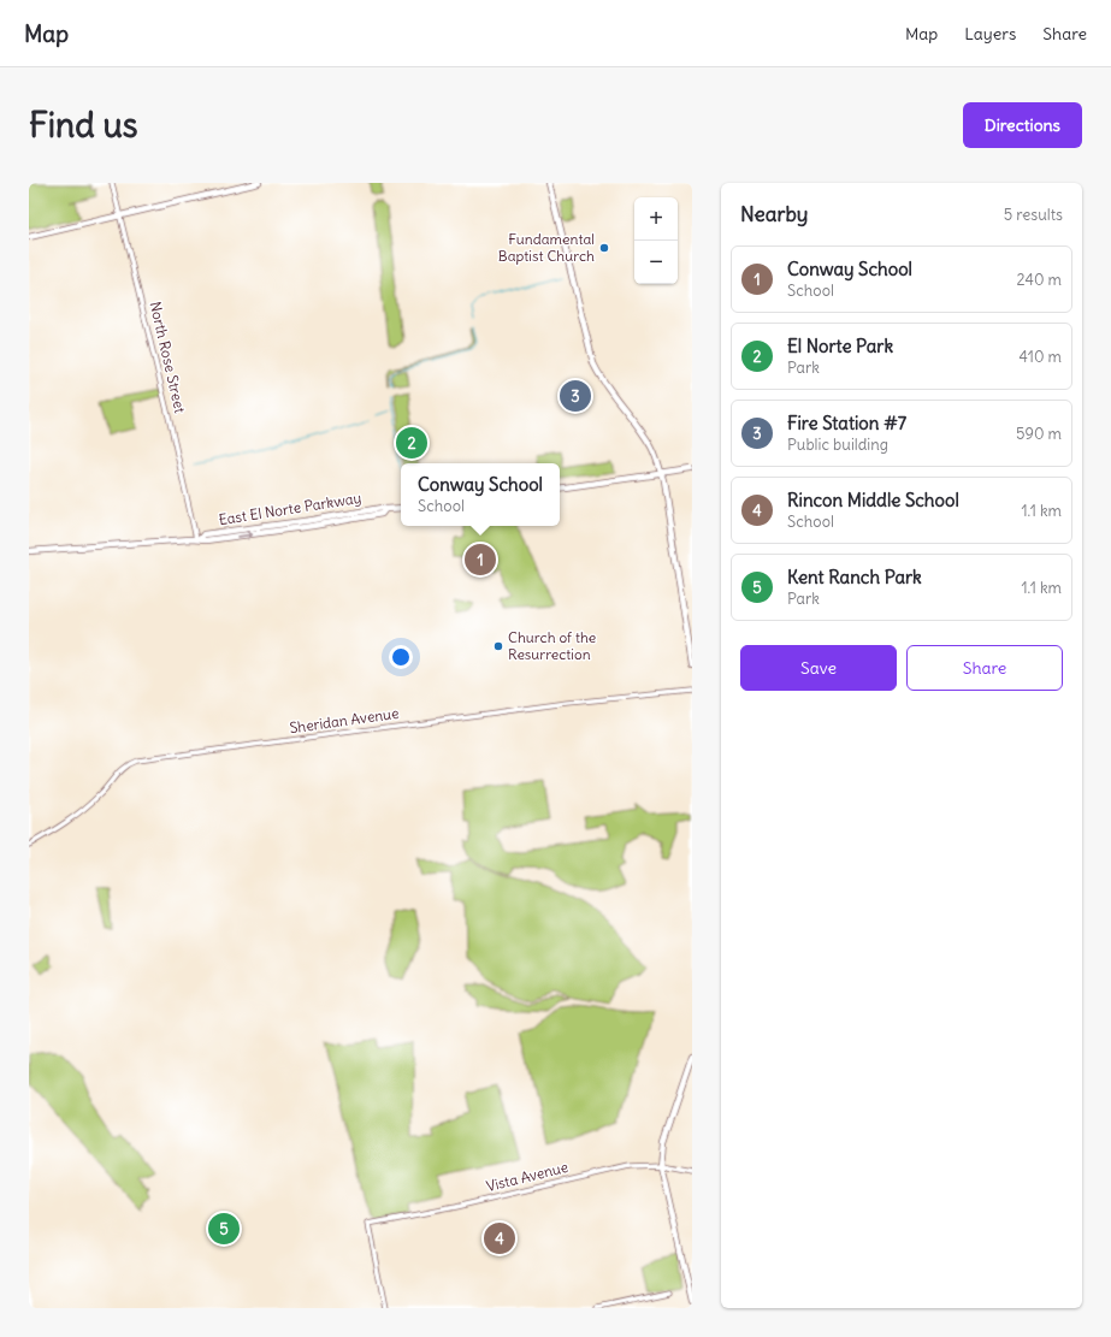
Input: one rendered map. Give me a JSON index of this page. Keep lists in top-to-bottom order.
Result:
{
  "streets": {
    "main road": ["East El Norte Parkway"],
    "street": ["North Rose Street", "Sheridan Avenue", "Vista Avenue"]
  },
  "crossings": [
    ["North Rose Street", "East El Norte Parkway"]
  ],
  "places": ["Fundamental Baptist Church", "Church of the Resurrection"],
  "page": {
    "header": "Map",
    "nav": ["Map", "Layers", "Share"],
    "buttons": [
      "Directions",
      ["Save", "Share"]
    ],
    "title": "Find us",
    "heading": ["Nearby", "5 results"],
    "map_buttons": ["+", "−"],
    "list": [
      {
        "mark": "1",
        "name": "Conway School",
        "note": "School",
        "value": "240 m"
      },
      {
        "mark": "2",
        "name": "El Norte Park",
        "note": "Park",
        "value": "410 m"
      },
      {
        "mark": "3",
        "name": "Fire Station #7",
        "note": "Public building",
        "value": "590 m"
      },
      {
        "mark": "4",
        "name": "Rincon Middle School",
        "note": "School",
        "value": "1.1 km"
      },
      {
        "mark": "5",
        "name": "Kent Ranch Park",
        "note": "Park",
        "value": "1.1 km"
      }
    ],
    "pins": [
      "3",
      "2",
      "1",
      "5",
      "4"
    ],
    "popup": ["Conway School", "School"]
  }
}
